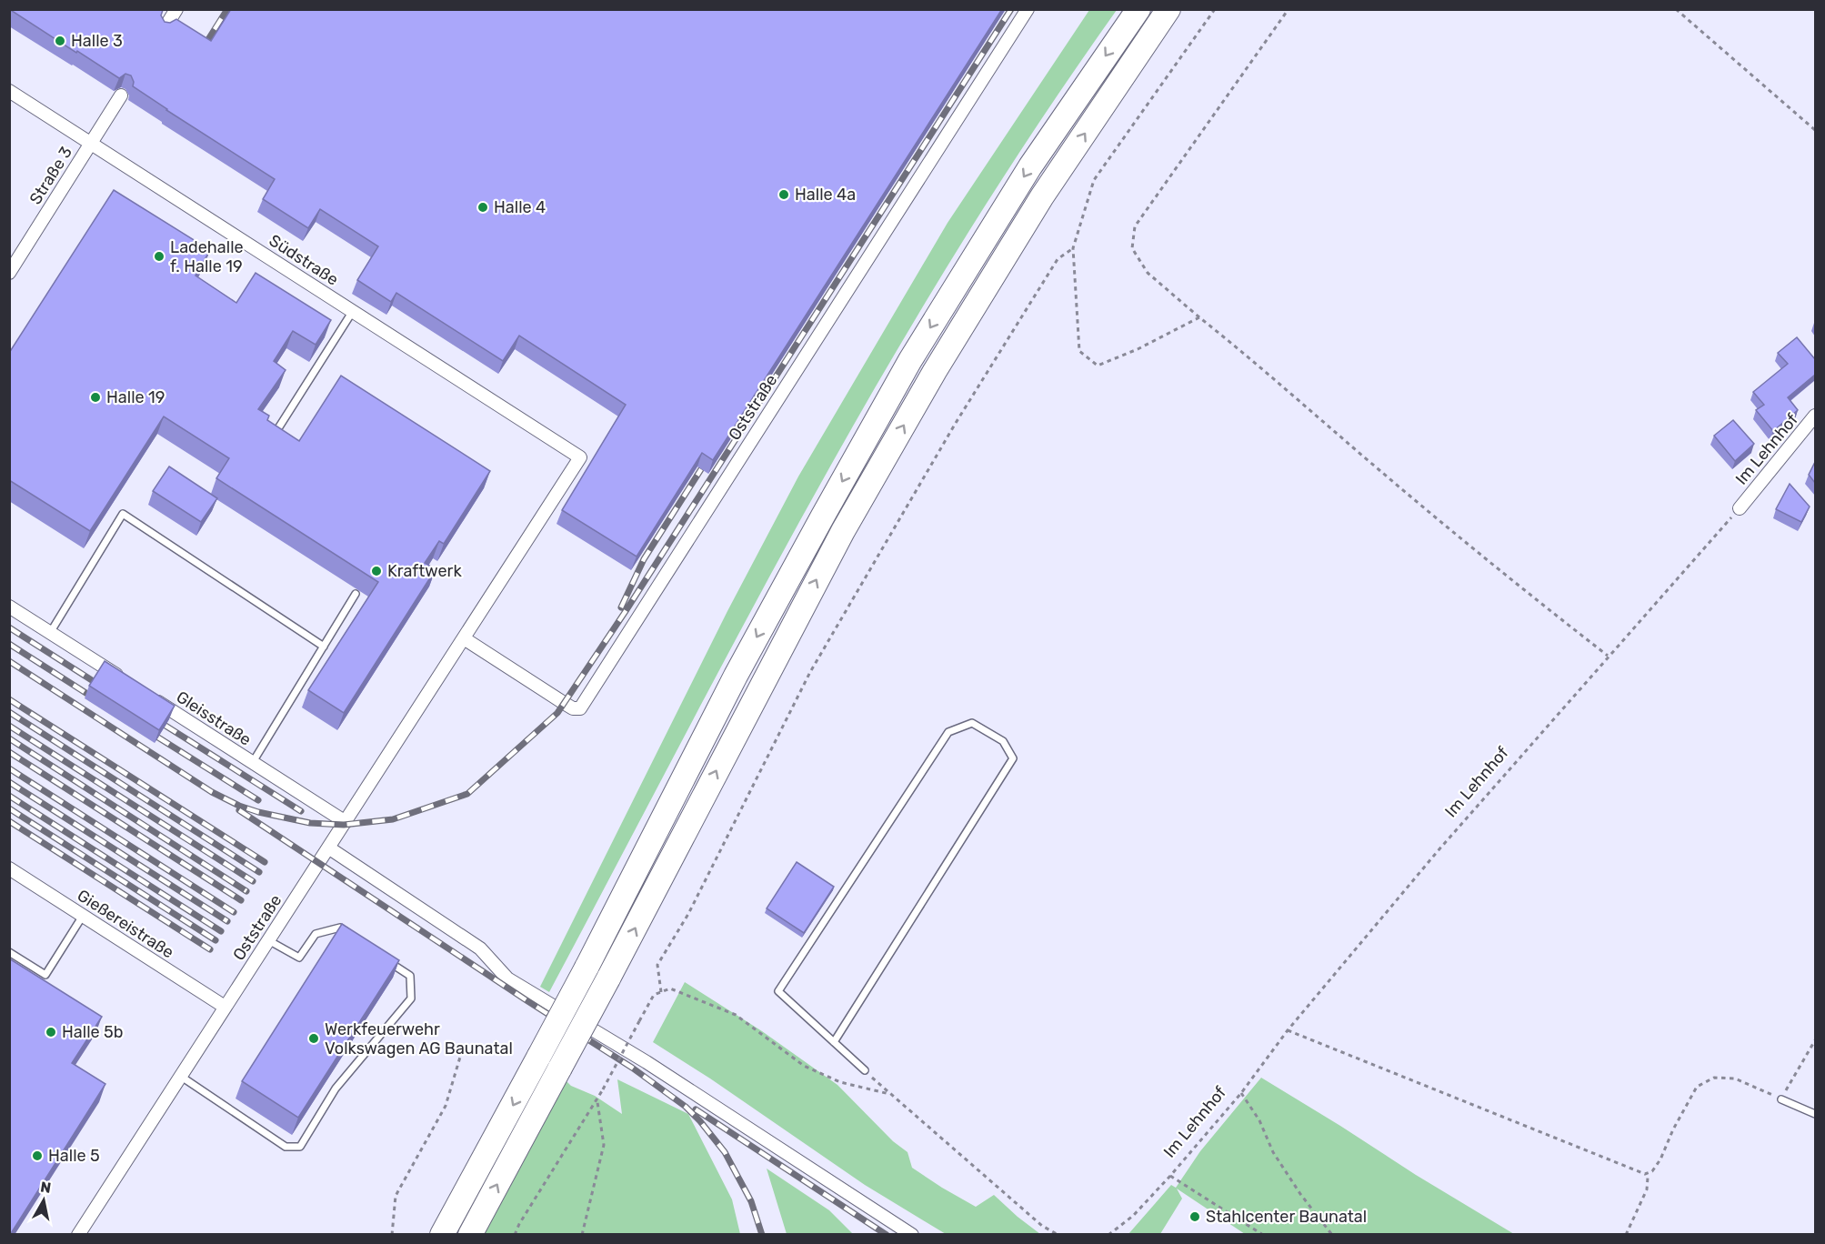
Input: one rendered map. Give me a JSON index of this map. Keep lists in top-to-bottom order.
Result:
{
  "streets": {
    "street": [
      "Straße 3",
      "Südstraße",
      "Oststraße",
      "Im Lehnhof",
      "Gleisstraße",
      "Gießereistraße"
    ]
  },
  "crossings": [
    ["Straße 3", "Südstraße"],
    ["Südstraße", "Oststraße"],
    ["Oststraße", "Gleisstraße"],
    ["Oststraße", "Gießereistraße"]
  ],
  "places": [
    "Halle 3",
    "Halle 4a",
    "Halle 4",
    "Ladehalle f. Halle 19",
    "Halle 19",
    "Kraftwerk",
    "Halle 5b",
    "Werkfeuerwehr Volkswagen AG Baunatal",
    "Halle 5",
    "Stahlcenter Baunatal"
  ],
  "north": "top"
}
